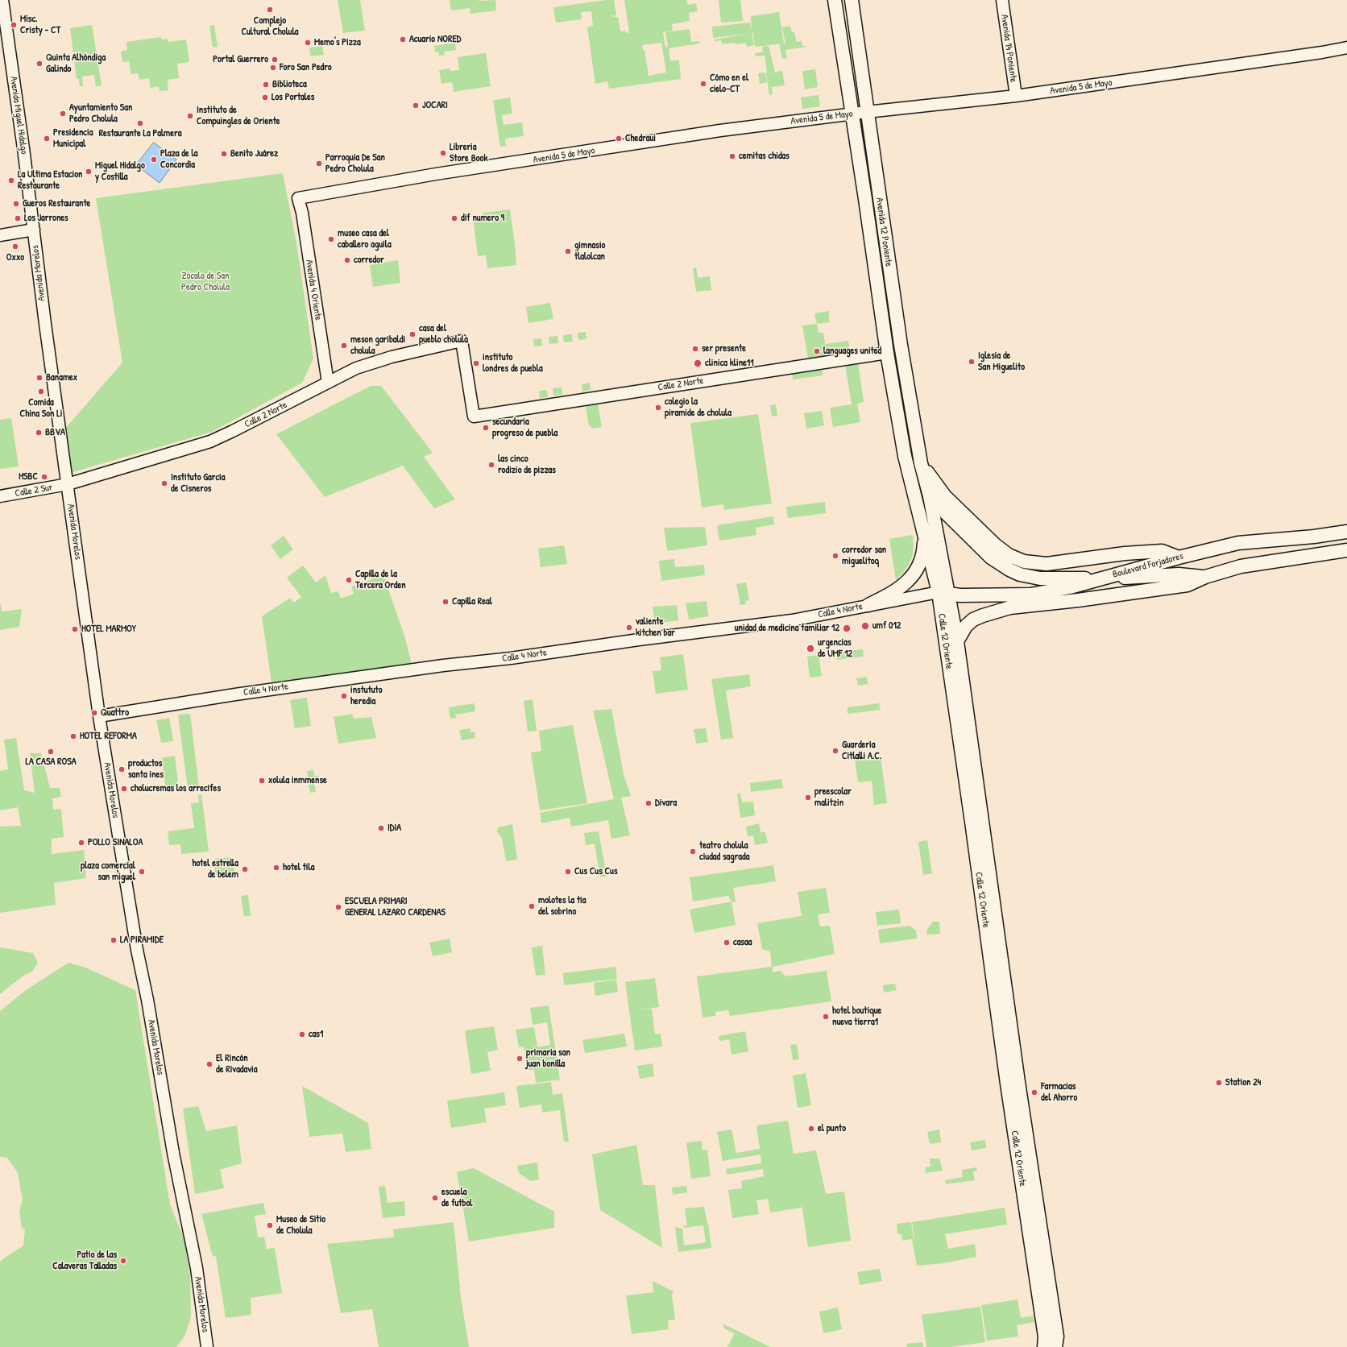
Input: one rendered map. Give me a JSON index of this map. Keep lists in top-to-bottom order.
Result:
{
  "streets": {
    "main road": [
      "Avenida 14 Poniente",
      "Avenida 5 de Mayo",
      "Avenida Miguel Hidalgo",
      "Avenida 12 Poniente",
      "Avenida Morelos",
      "Avenida 4 Oriente",
      "Calle 2 Norte",
      "Calle 2 Sur",
      "Boulevard Forjadores",
      "Calle 4 Norte",
      "Calle 12 Oriente"
    ]
  },
  "crossings": [
    ["Avenida 14 Poniente", "Avenida 5 de Mayo"],
    ["Avenida 5 de Mayo", "Avenida 12 Poniente"],
    ["Avenida 5 de Mayo", "Avenida 4 Oriente"],
    ["Avenida Miguel Hidalgo", "Avenida Morelos"],
    ["Avenida 12 Poniente", "Calle 2 Norte"],
    ["Avenida 12 Poniente", "Calle 12 Oriente"],
    ["Avenida Morelos", "Calle 2 Norte"],
    ["Avenida Morelos", "Calle 2 Sur"],
    ["Avenida Morelos", "Calle 4 Norte"],
    ["Avenida 4 Oriente", "Calle 2 Norte"],
    ["Calle 2 Norte", "Calle 2 Sur"],
    ["Boulevard Forjadores", "Calle 4 Norte"],
    ["Boulevard Forjadores", "Calle 12 Oriente"],
    ["Calle 4 Norte", "Calle 12 Oriente"]
  ],
  "parks": ["Zócalo de San Pedro Cholula"],
  "places": [
    "Complejo Cultural Cholula",
    "Misc. Cristy - CT",
    "Acuario NORED",
    "Memo's Pizza",
    "Portal Guerrero",
    "Quinta Alhóndiga Galindo",
    "Foro San Pedro",
    "Cómo en el cielo-CT",
    "Biblioteca",
    "Los Portales",
    "JOCARI",
    "Ayuntamiento San Pedro Cholula",
    "Instituto de Compuingles de Oriente",
    "Restaurante La Palmera",
    "Presidencia Municipal",
    "Chedraui",
    "Libreria Store Book",
    "Benito Juárez",
    "cemitas chidas",
    "Plaza de la Concordia",
    "Parroquia De San Pedro Cholula",
    "Miguel Hidalgo y Costilla",
    "La Ultima Estacion Restaurante",
    "Gueros Restaurante",
    "Los Jarrones",
    "dif numero 9",
    "museo casa del caballero aguila",
    "Oxxo",
    "gimnasio tlalolcan",
    "corredor",
    "casa del pueblo cholula",
    "meson garibaldi cholula",
    "ser presente",
    "languages united",
    "Iglesia de San Miguelito",
    "instituto londres de puebla",
    "clinica kline11",
    "Banamex",
    "Comida China Son Li",
    "colegio la piramide de cholula",
    "secundaria progreso de puebla",
    "BBVA",
    "las cinco rodizio de pizzas",
    "HSBC",
    "Instituto García de Cisneros",
    "corredor san miguelitoq",
    "Capilla de la Tercera Orden",
    "Capilla Real",
    "umf 012",
    "valiente kitchen bar",
    "unidad de medicina familiar 12",
    "HOTEL MARMOY",
    "urgencias de UMF 12",
    "instututo heredia",
    "Quattro",
    "HOTEL REFORMA",
    "Guardería Citlalli A.C.",
    "LA CASA ROSA",
    "productos santa ines",
    "xolula inmmense",
    "cholucremas los arrecifes",
    "preescolar malitzin",
    "Divara",
    "IDIA",
    "POLLO SINALOA",
    "teatro cholula ciudad sagrada",
    "hotel tila",
    "hotel estrella de belem",
    "plaza comercial san miguel",
    "Cus Cus Cus",
    "molotes la tía del sobrino",
    "ESCUELA PRIMARI GENERAL LAZARO CARDENAS",
    "LA PIRAMIDE",
    "casaa",
    "hotel boutique nueva tierra1",
    "cas1",
    "primaria san juan bonilla",
    "El Rincón de Rivadavia",
    "Station 24",
    "Farmacias del Ahorro",
    "el punto",
    "escuela de futbol",
    "Museo de Sitio de Cholula",
    "Patio de las Calaveras Talladas"
  ]
}
